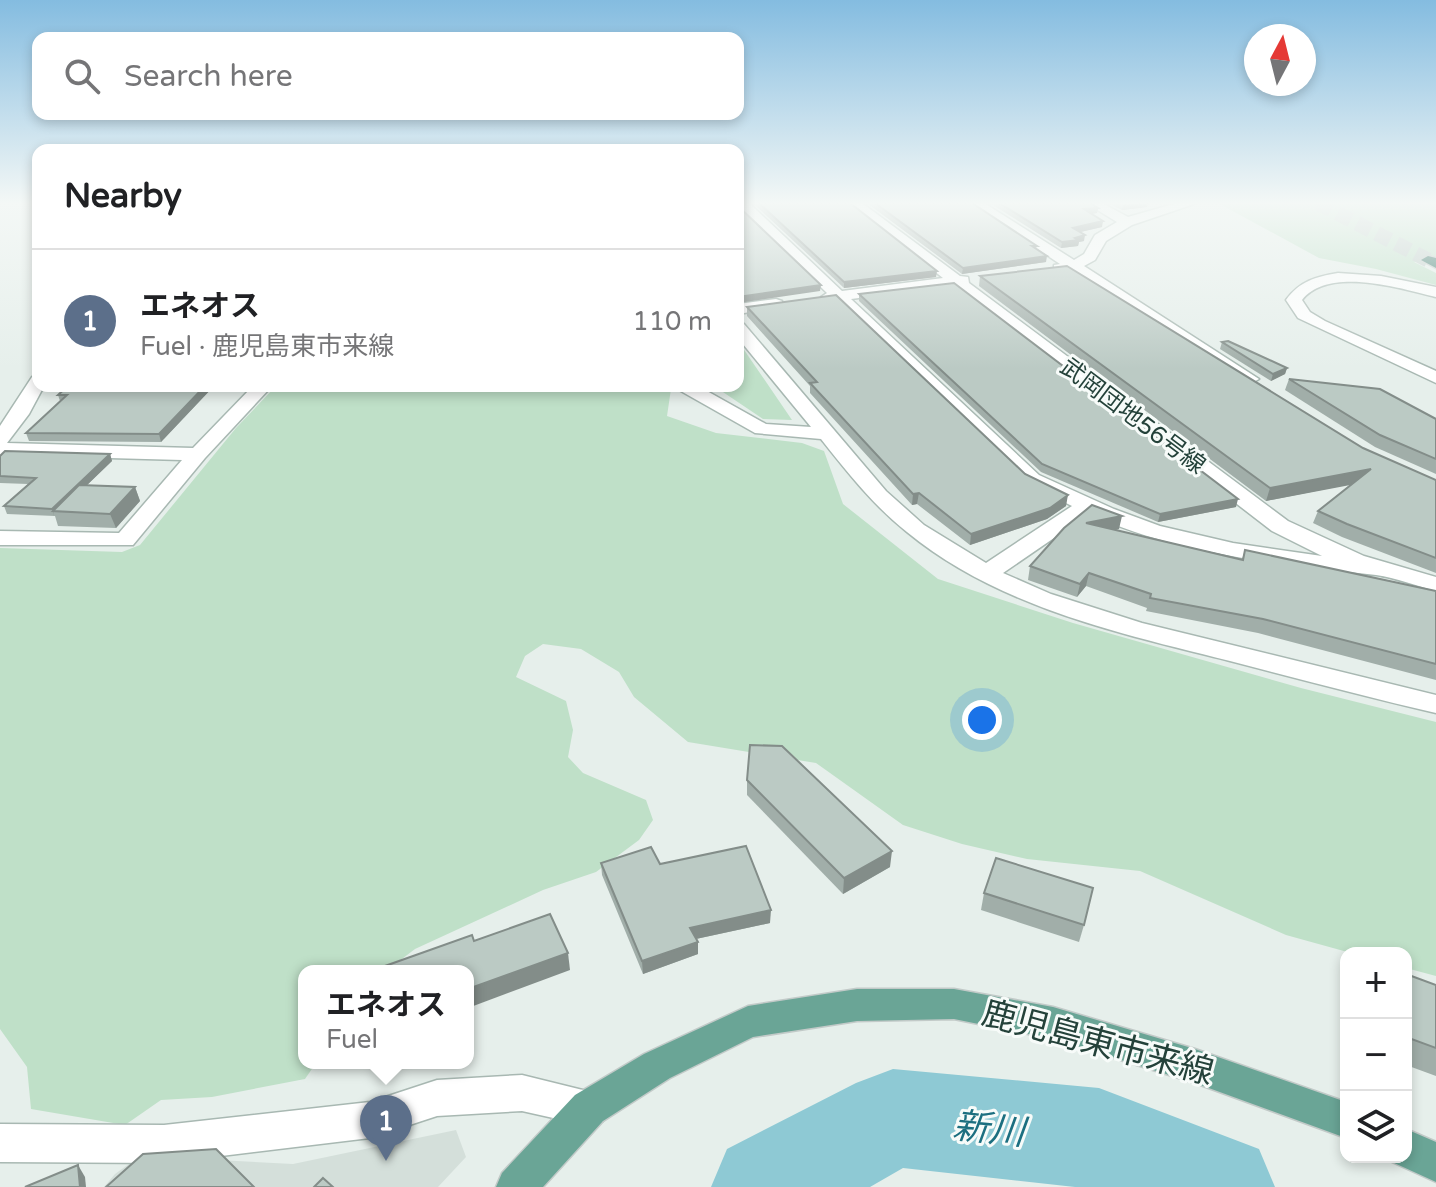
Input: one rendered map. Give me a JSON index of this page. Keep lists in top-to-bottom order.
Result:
{
  "streets": {
    "main road": ["鹿児島東市来線"],
    "street": ["武岡団地56号線"]
  },
  "water": ["新川"],
  "north": "top",
  "page": {
    "search": "Search here",
    "heading": "Nearby",
    "list": [
      {
        "mark": "1",
        "name": "エネオス",
        "note": "Fuel · 鹿児島東市来線",
        "value": "110 m"
      }
    ],
    "map_buttons": ["+", "−"],
    "popup": ["エネオス", "Fuel"],
    "pins": "1"
  }
}
